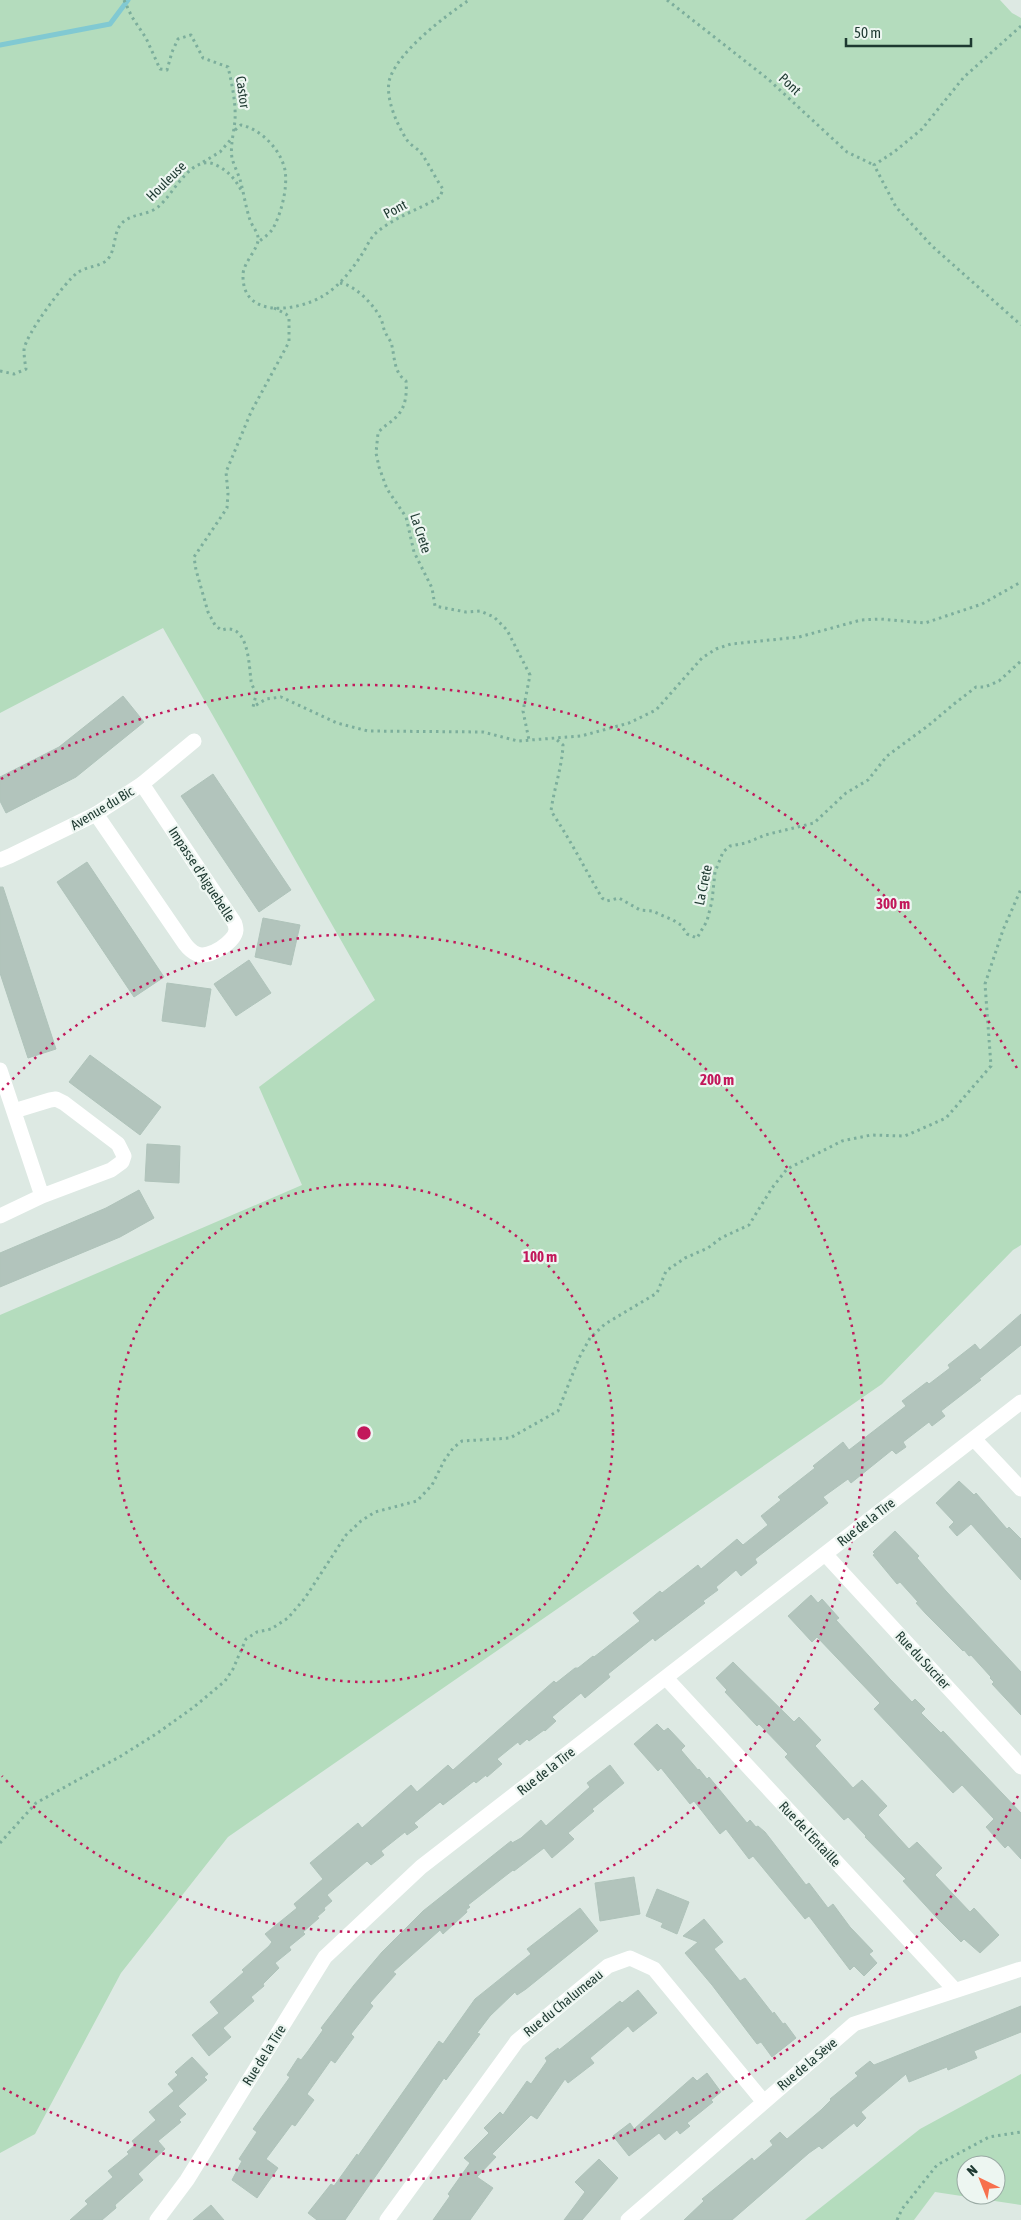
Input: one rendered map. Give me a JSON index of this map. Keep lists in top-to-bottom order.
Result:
{
  "streets": {
    "street": [
      "Avenue du Bic",
      "Impasse d'Aiguebelle",
      "Rue de la Tire",
      "Rue du Sucrier",
      "Rue de l'Entaille",
      "Rue du Chalumeau",
      "Rue de la Sève"
    ],
    "path": [
      "Pont",
      "Castor",
      "Houleuse",
      "La Crete"
    ]
  },
  "crossings": [
    ["Pont", "Castor"],
    ["Pont", "La Crete"],
    ["Castor", "Houleuse"],
    ["Avenue du Bic", "Impasse d'Aiguebelle"],
    ["Rue de la Tire", "Rue du Sucrier"],
    ["Rue de la Tire", "Rue de l'Entaille"],
    ["Rue de l'Entaille", "Rue de la Sève"],
    ["Rue du Chalumeau", "Rue de la Sève"]
  ],
  "scale_bar": "50 m",
  "north": "top left",
  "rings": ["300 m", "200 m", "100 m"]
}
